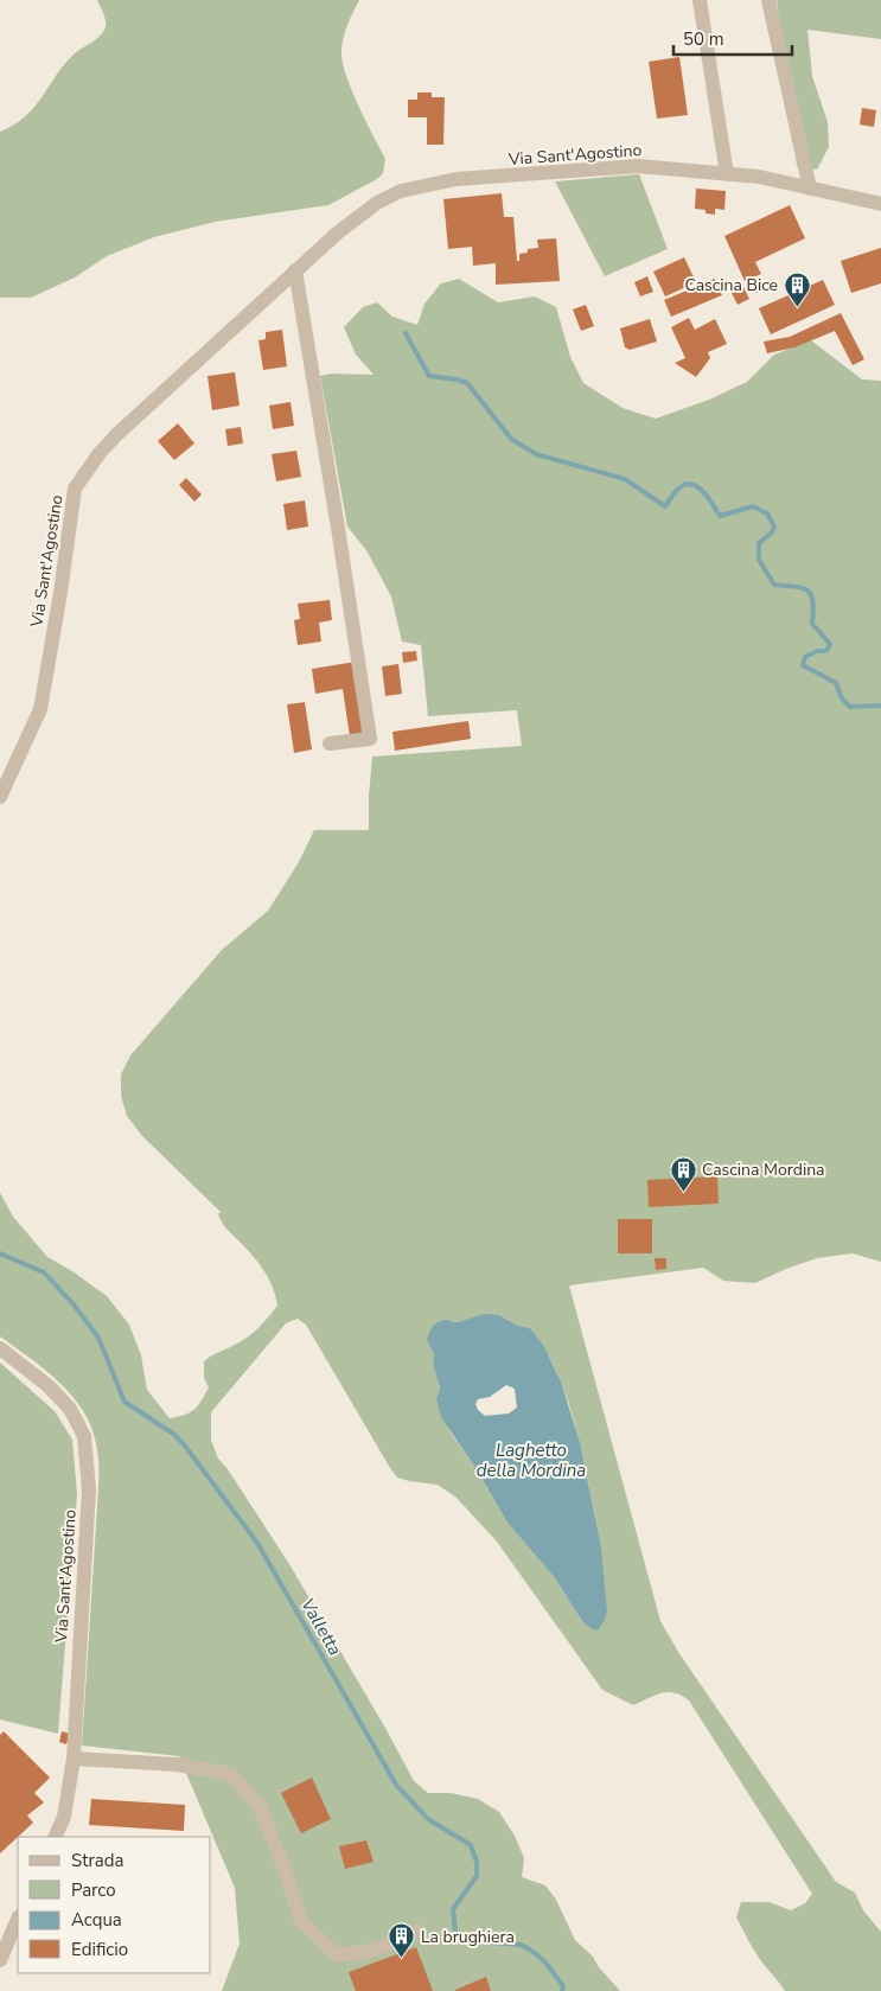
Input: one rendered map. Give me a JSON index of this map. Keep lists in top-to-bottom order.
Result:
{
  "streets": {
    "street": ["Via Sant'Agostino"]
  },
  "water": ["Laghetto della Mordina", "Valletta"],
  "places": {
    "building": ["Cascina Bice", "Cascina Mordina", "La brughiera"]
  },
  "legend": [
    "Strada",
    "Parco",
    "Acqua",
    "Edificio"
  ],
  "scale_bar": "50 m"
}
